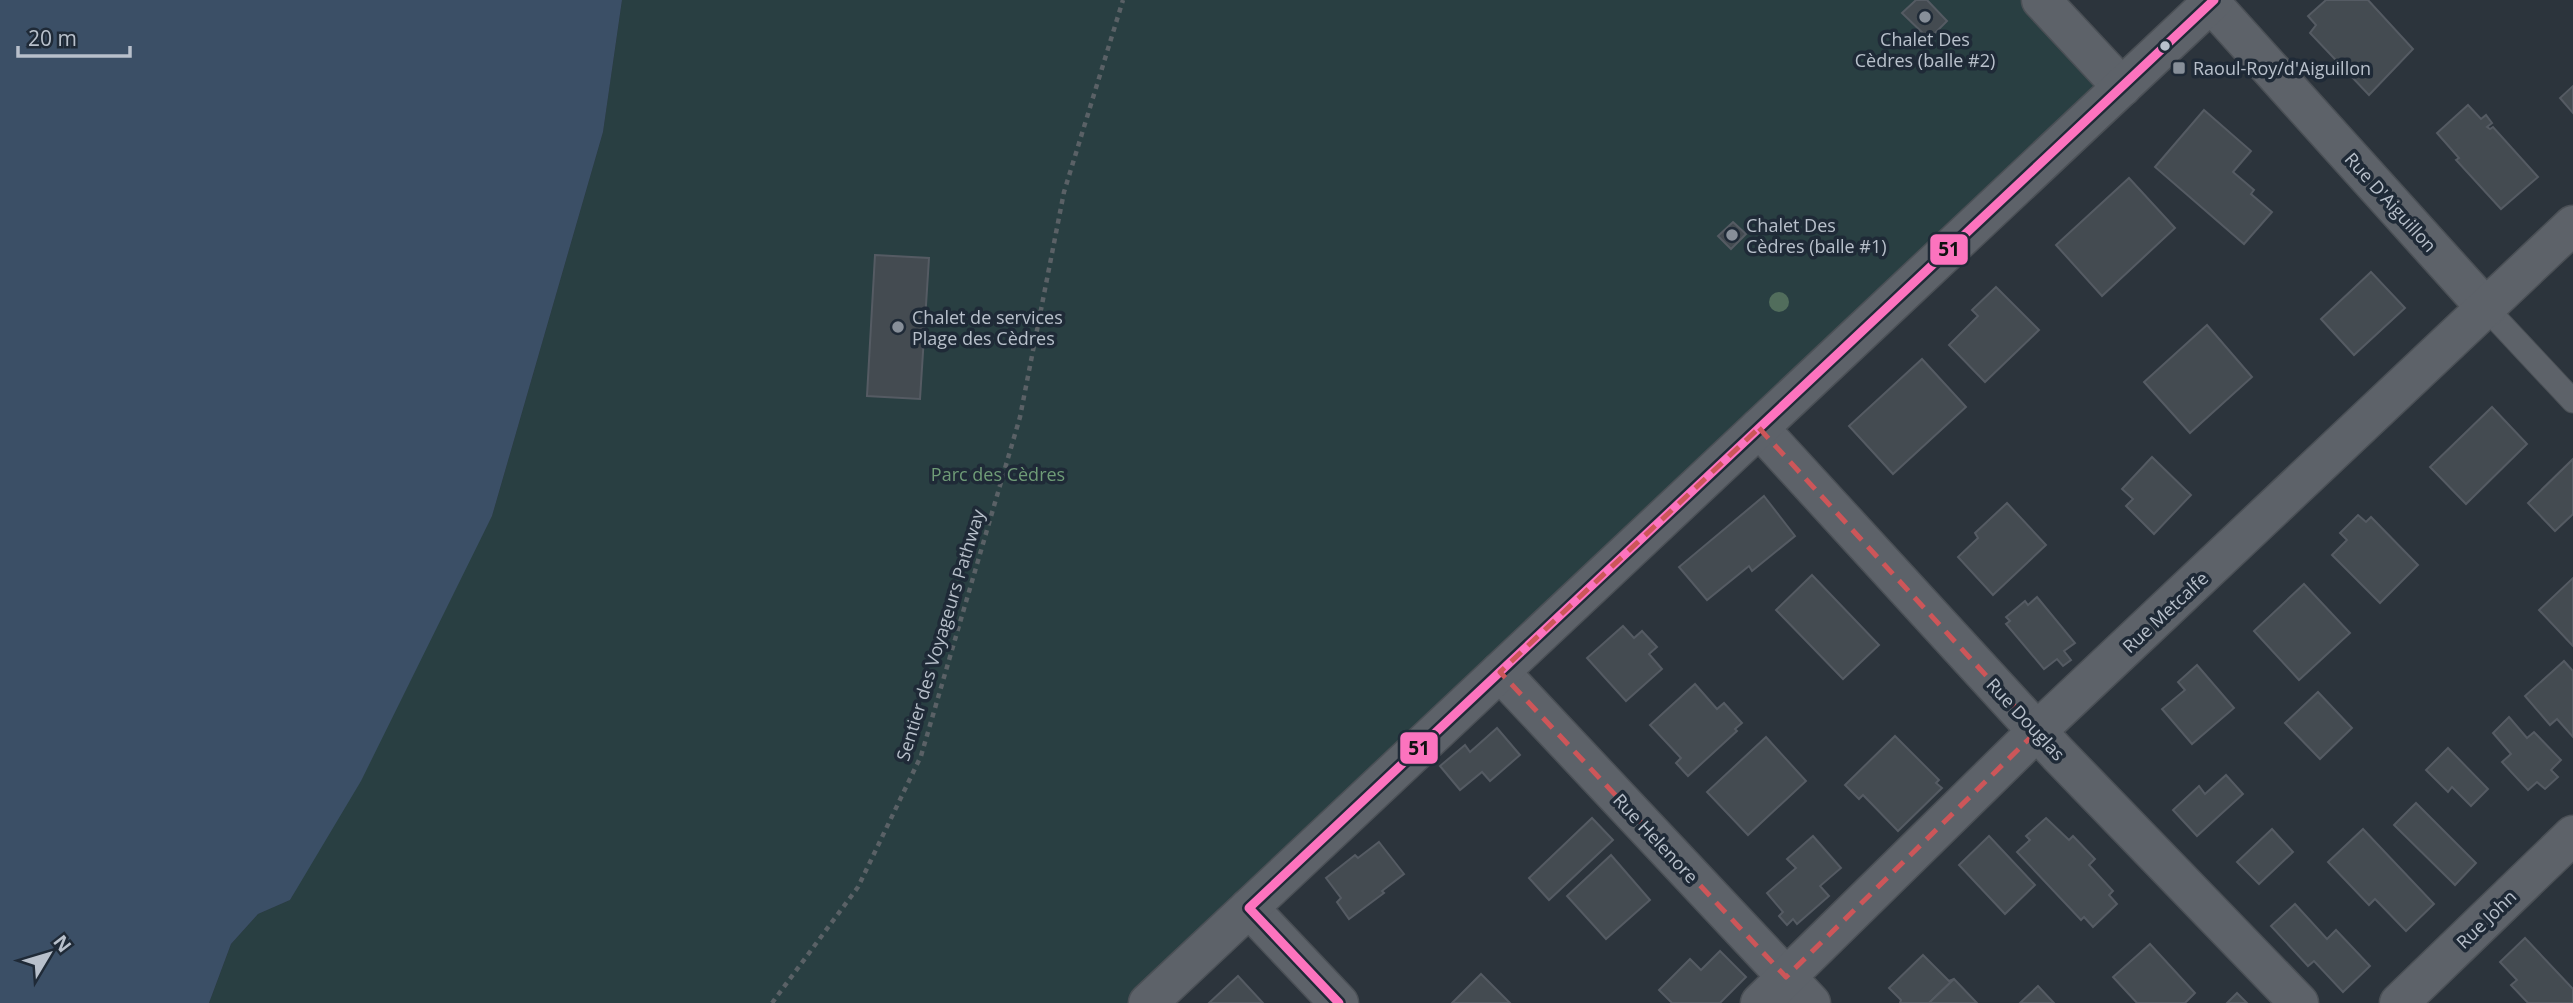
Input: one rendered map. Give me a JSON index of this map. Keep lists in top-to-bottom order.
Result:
{
  "streets": {
    "street": [
      "Rue D'Aiguillon",
      "Rue Metcalfe",
      "Rue Douglas",
      "Rue Helenore",
      "Rue John"
    ],
    "path": ["Sentier des Voyageurs Pathway"]
  },
  "crossings": [
    ["Rue D'Aiguillon", "Rue Metcalfe"],
    ["Rue Metcalfe", "Rue Douglas"],
    ["Rue Metcalfe", "Rue Helenore"]
  ],
  "parks": ["Parc des Cèdres"],
  "places": {
    "other": ["Chalet Des Cèdres (balle #2)", "Chalet Des Cèdres (balle #1)", "Chalet de services Plage des Cèdres"],
    "transit": ["Raoul-Roy/d'Aiguillon"]
  },
  "lines": ["transit line 51"],
  "scale_bar": "20 m",
  "north": "top right"
}
